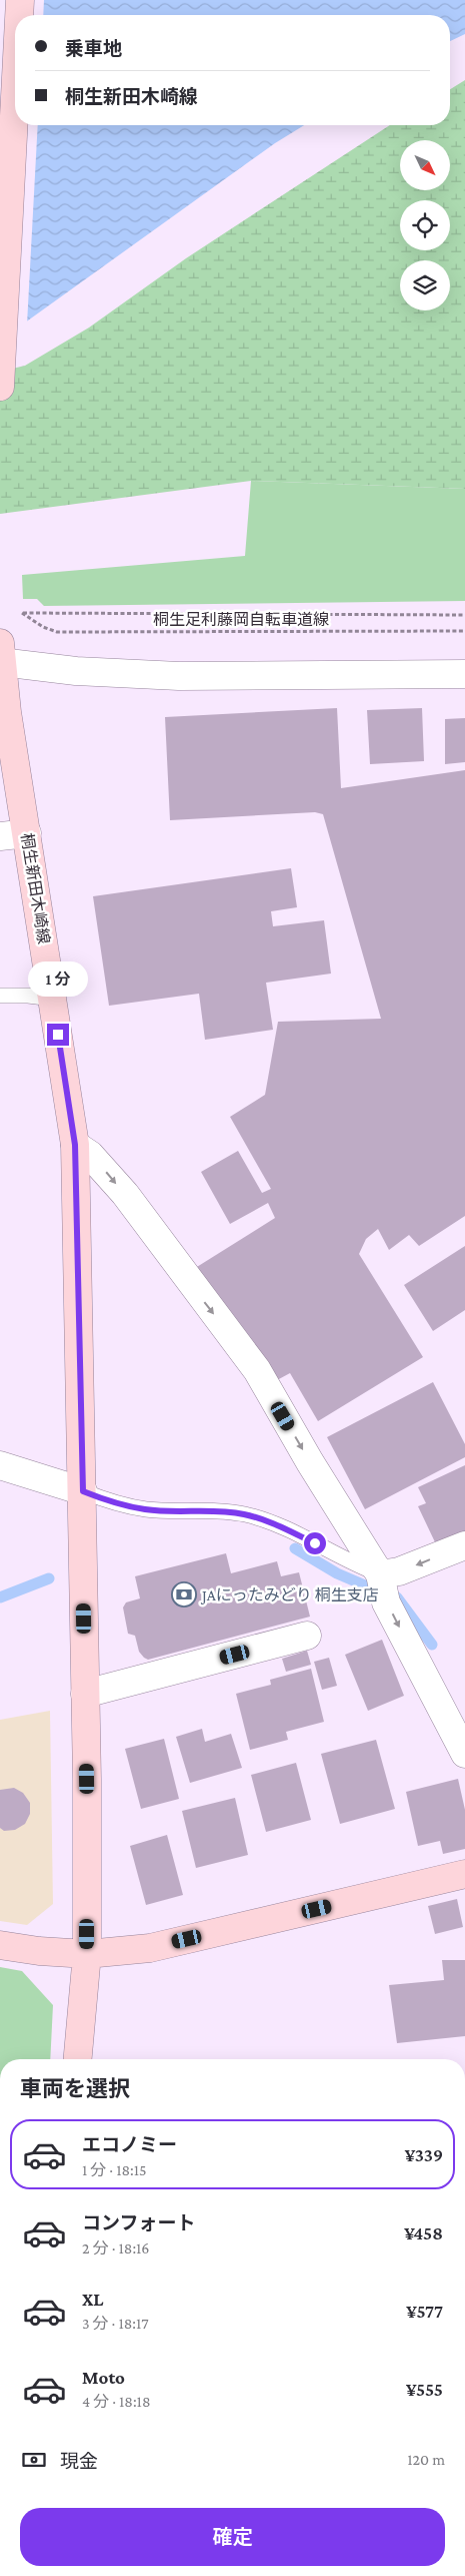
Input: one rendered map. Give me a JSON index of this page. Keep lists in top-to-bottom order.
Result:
{
  "streets": {
    "main road": ["桐生新田木崎線"],
    "path": ["桐生足利藤岡自転車道線"]
  },
  "places": {
    "bank": ["JAにったみどり 桐生支店"]
  },
  "north": "bottom right",
  "page": {
    "banner": ["乗車地", "桐生新田木崎線"],
    "bubble": "1 分",
    "heading": "車両を選択",
    "list": [
      {
        "name": "エコノミー",
        "note": "1 分 · 18:15",
        "value": "¥339"
      },
      {
        "name": "コンフォート",
        "note": "2 分 · 18:16",
        "value": "¥458"
      },
      {
        "name": "XL",
        "note": "3 分 · 18:17",
        "value": "¥577"
      },
      {
        "name": "Moto",
        "note": "4 分 · 18:18",
        "value": "¥555"
      }
    ],
    "pay": ["現金", "120 m"],
    "buttons": "確定"
  }
}
